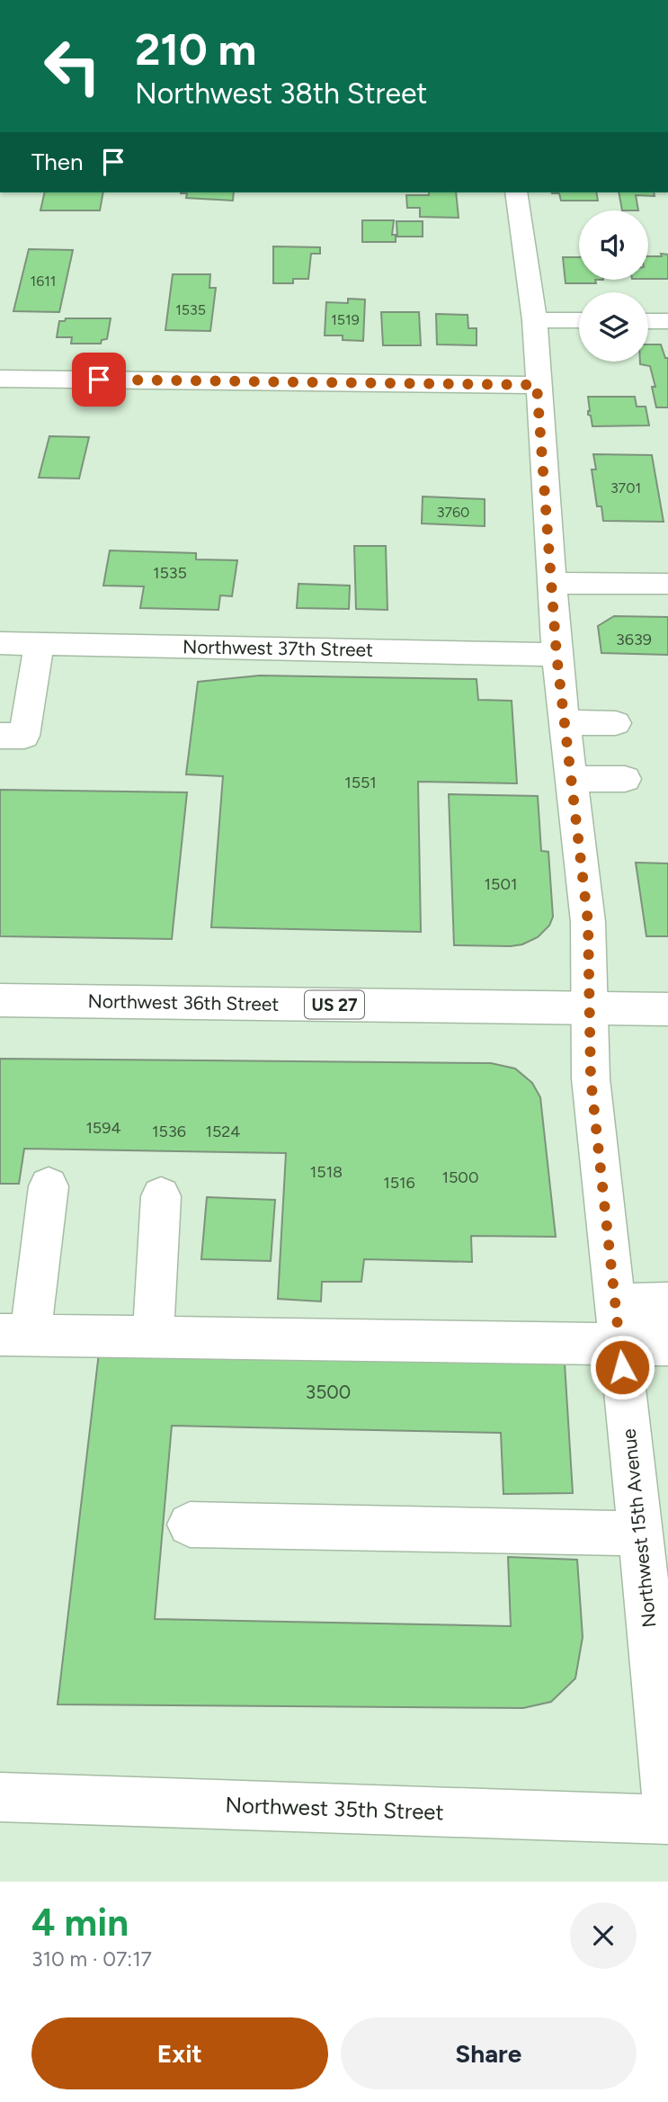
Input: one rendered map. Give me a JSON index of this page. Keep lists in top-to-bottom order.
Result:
{
  "streets": {
    "street": [
      "Northwest 37th Street",
      "Northwest 36th Street",
      "US 27",
      "Northwest 15th Avenue",
      "Northwest 35th Street"
    ]
  },
  "crossings": [
    ["Northwest 37th Street", "Northwest 15th Avenue"],
    ["Northwest 36th Street", "Northwest 15th Avenue"]
  ],
  "house_numbers": [
    "1611",
    "1535",
    "1519",
    "3701",
    "3760",
    "1535",
    "3639",
    "1551",
    "1501",
    "1594",
    "1536",
    "1524",
    "1518",
    "1500",
    "1516",
    "3500"
  ],
  "page": {
    "turn": ["210 m", "Northwest 38th Street"],
    "then": "Then",
    "heading": ["4 min", "310 m · 07:17"],
    "buttons": ["Exit", "Share"]
  }
}
